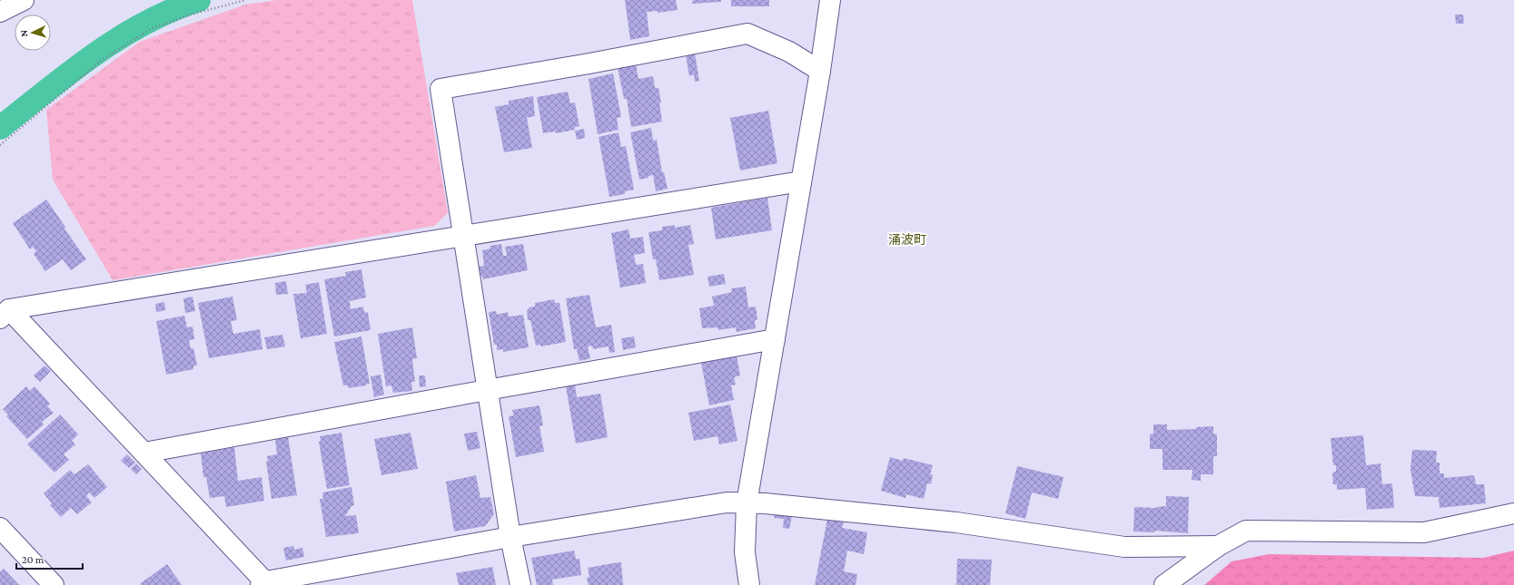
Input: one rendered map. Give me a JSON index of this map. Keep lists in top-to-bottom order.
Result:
{
  "districts": ["涌波町"],
  "scale_bar": "20 m",
  "north": "left"
}
